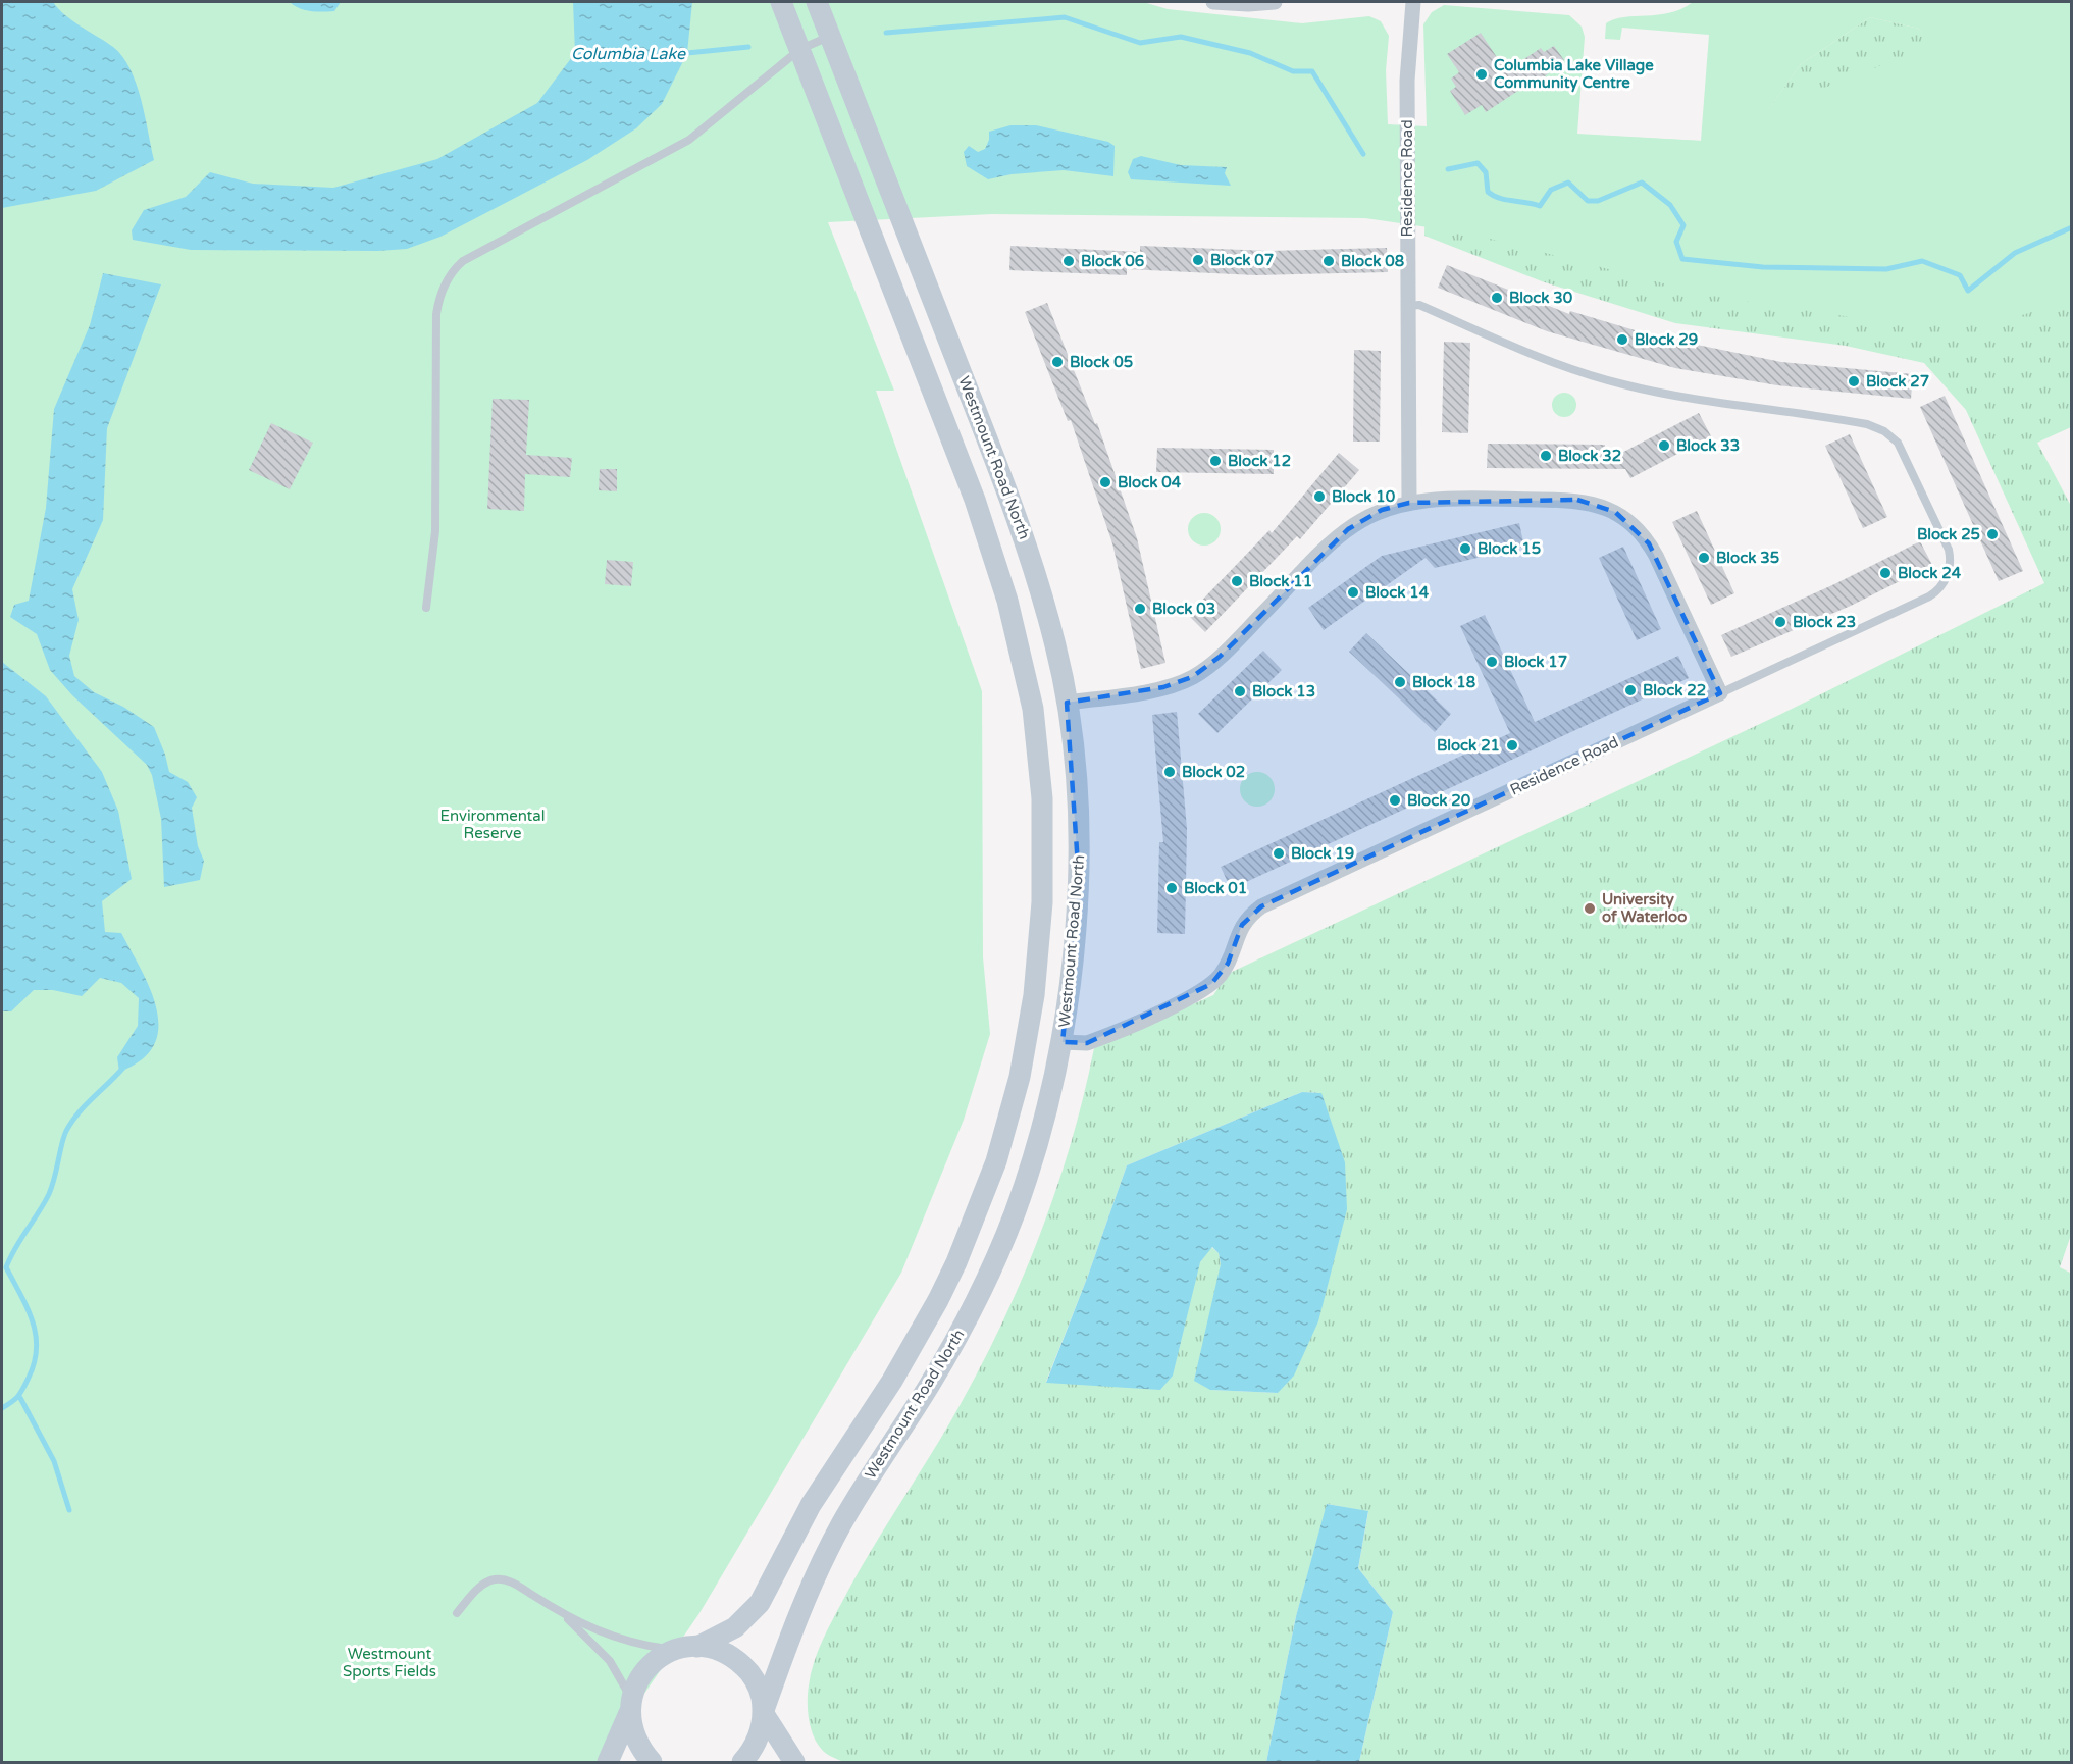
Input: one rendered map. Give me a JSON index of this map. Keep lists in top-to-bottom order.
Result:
{
  "streets": {
    "main road": ["Westmount Road North"],
    "street": ["Residence Road"]
  },
  "crossings": [
    ["Residence Road", "Westmount Road North"]
  ],
  "water": ["Columbia Lake"],
  "parks": ["Environmental Reserve", "Westmount Sports Fields"],
  "places": [
    "Columbia Lake Village Community Centre",
    "Block 07",
    "Block 06",
    "Block 08",
    "Block 30",
    "Block 29",
    "Block 05",
    "Block 27",
    "Block 33",
    "Block 32",
    "Block 12",
    "Block 04",
    "Block 10",
    "Block 25",
    "Block 15",
    "Block 35",
    "Block 24",
    "Block 11",
    "Block 14",
    "Block 03",
    "Block 23",
    "Block 17",
    "Block 18",
    "Block 22",
    "Block 13",
    "Block 21",
    "Block 02",
    "Block 20",
    "Block 19",
    "Block 01",
    "University of Waterloo"
  ]
}
